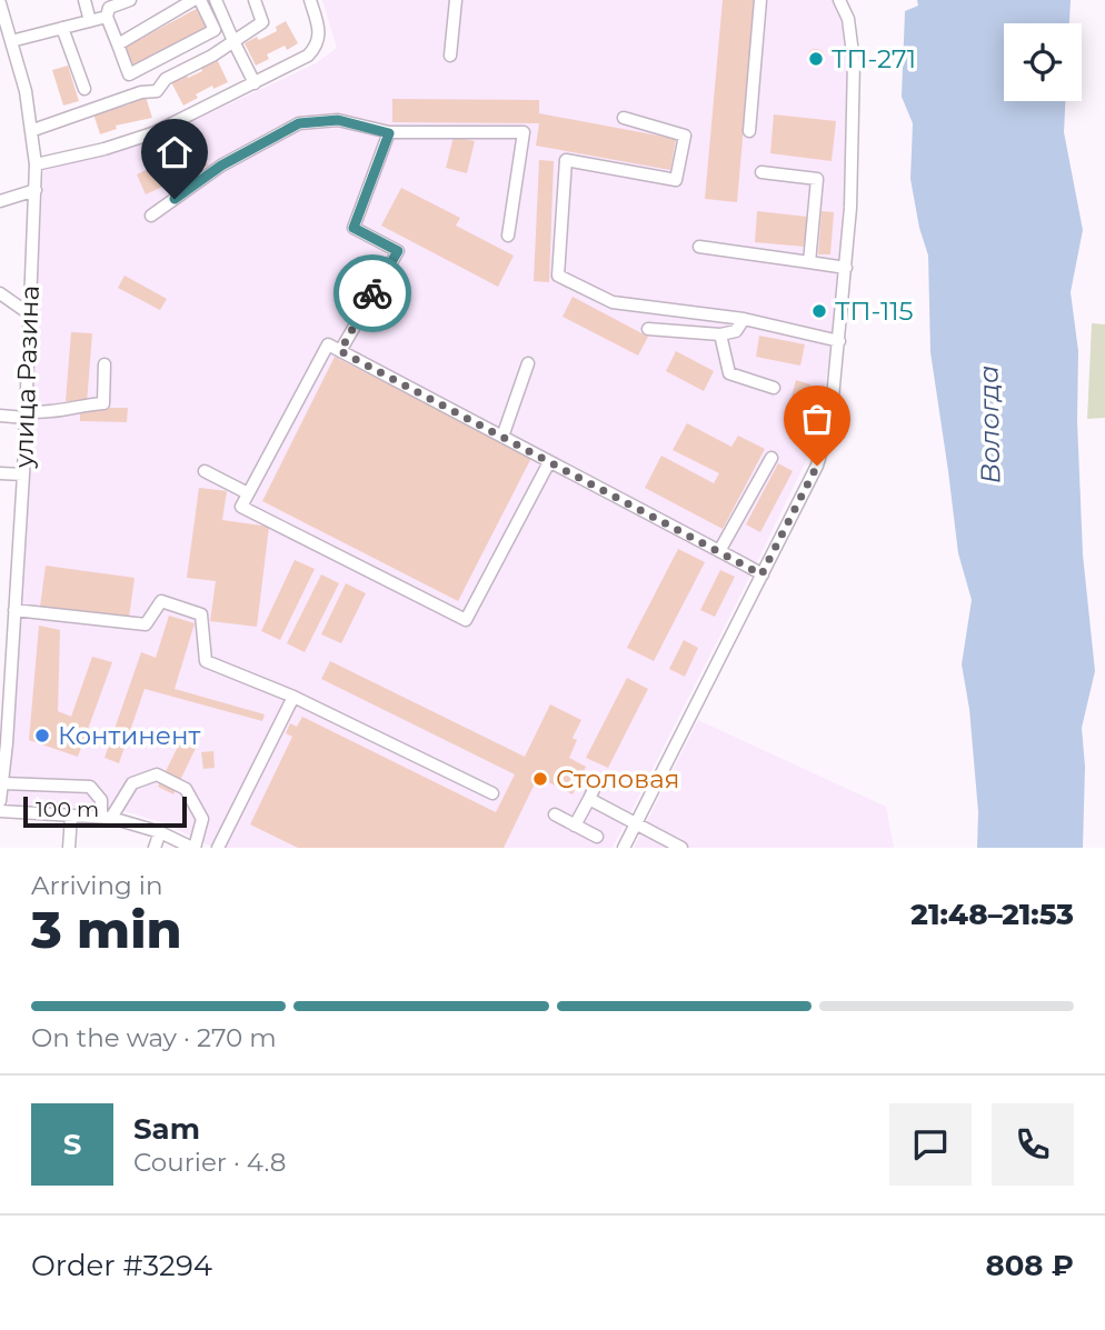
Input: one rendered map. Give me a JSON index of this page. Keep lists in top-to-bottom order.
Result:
{
  "streets": {
    "street": ["улица Разина"]
  },
  "water": ["Вологда"],
  "places": [
    "ТП-271",
    "ТП-115",
    "Континент",
    "Столовая"
  ],
  "scale_bar": "100 m",
  "page": {
    "scale": "100 m",
    "heading": ["3 min", "Arriving in", "21:48–21:53"],
    "panel": [
      "Sam",
      "Courier · 4.8",
      "Order #3294",
      "808 ₽"
    ],
    "bar": "On the way · 270 m",
    "round": "S"
  }
}
